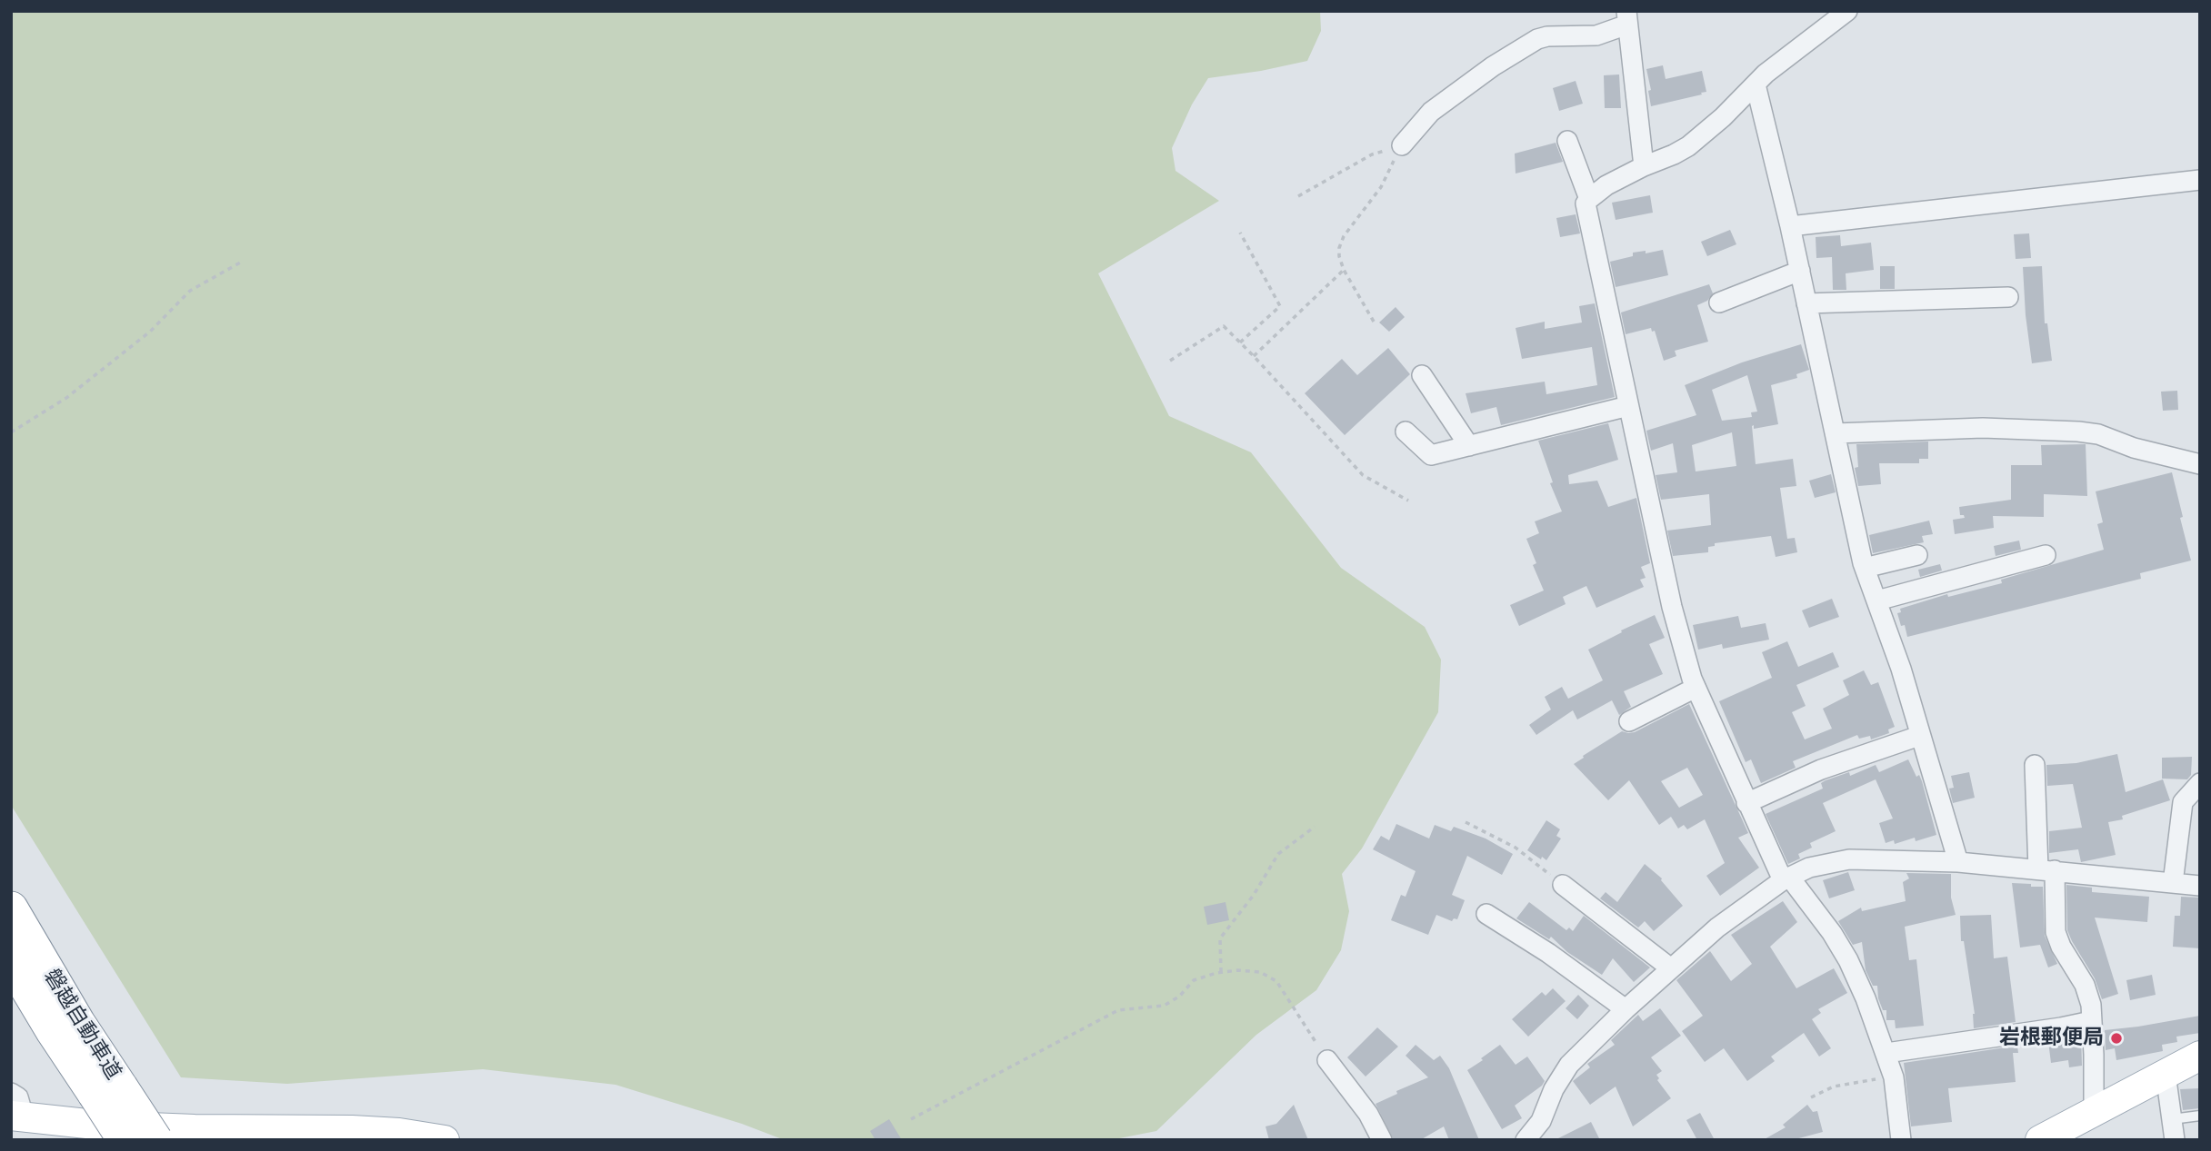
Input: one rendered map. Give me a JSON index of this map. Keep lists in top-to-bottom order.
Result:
{
  "streets": {
    "highway": ["磐越自動車道"]
  },
  "places": ["岩根郵便局"]
}
